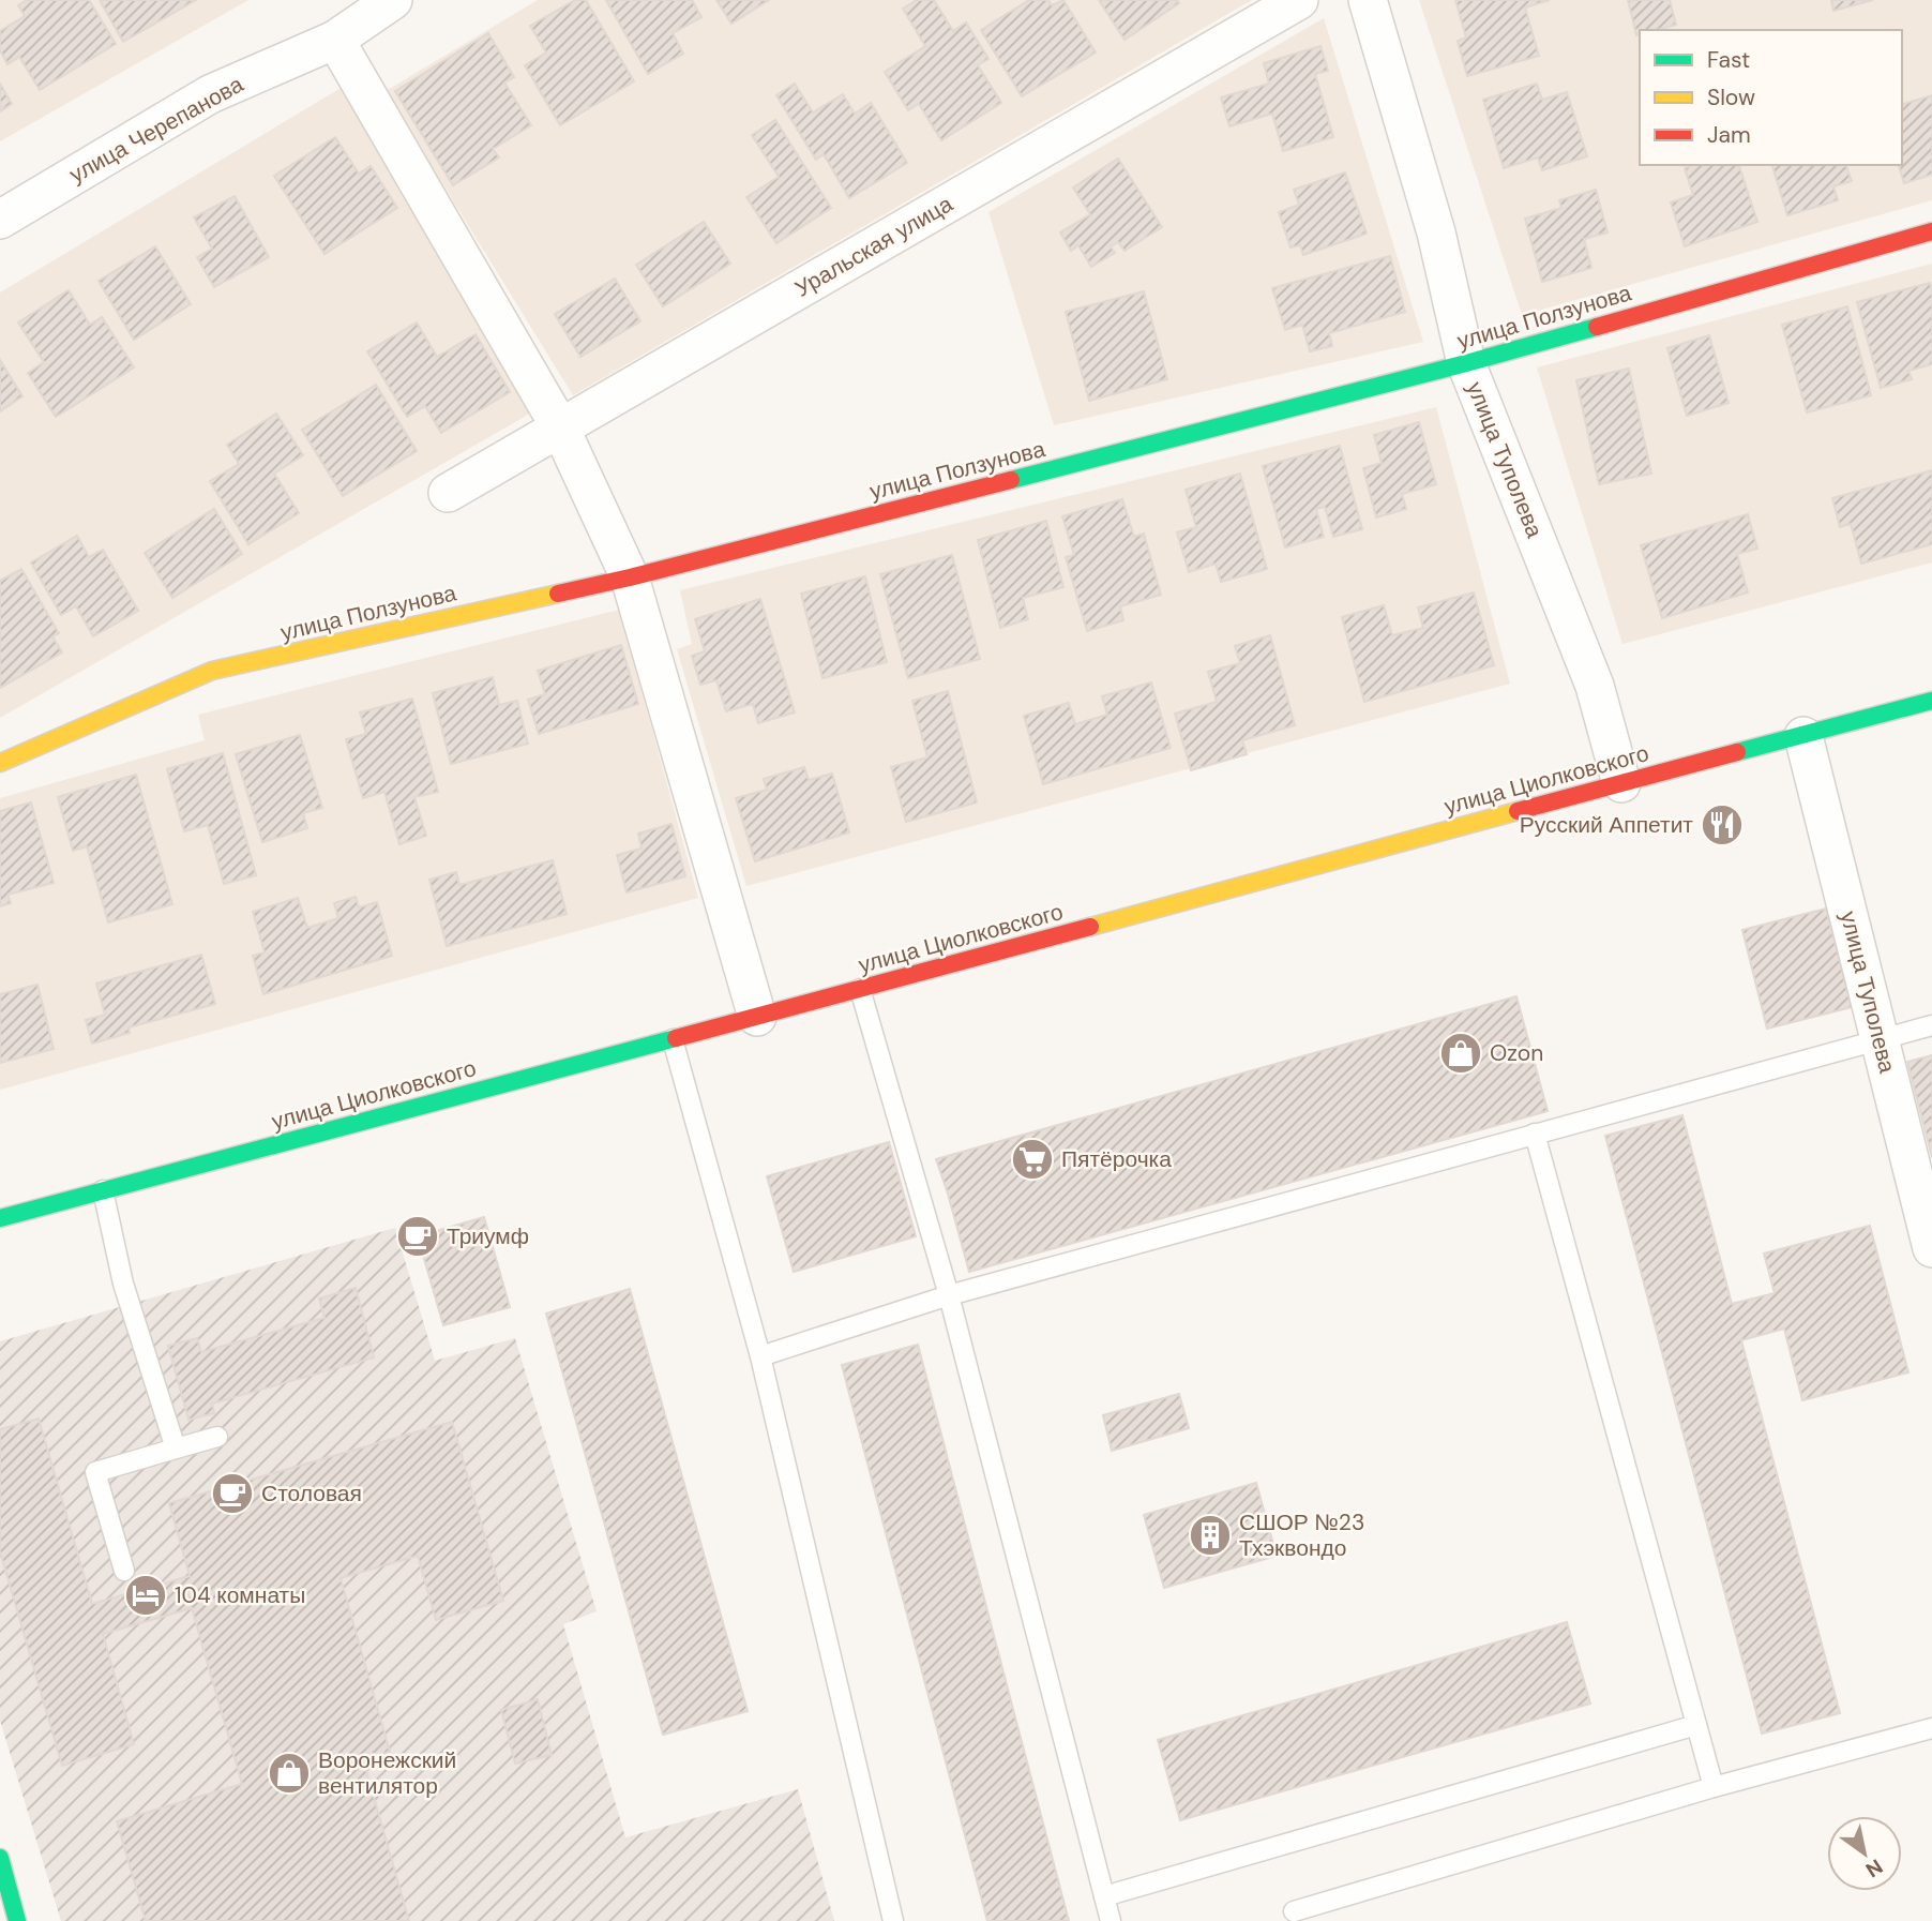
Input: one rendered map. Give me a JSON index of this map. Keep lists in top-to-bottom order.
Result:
{
  "streets": {
    "street": [
      "улица Черепанова",
      "Уральская улица",
      "улица Ползунова",
      "улица Туполева",
      "улица Циолковского"
    ]
  },
  "crossings": [
    ["улица Ползунова", "улица Туполева"],
    ["улица Туполева", "улица Циолковского"]
  ],
  "places": {
    "restaurant": ["Русский Аппетит"],
    "shop": ["Ozon", "Воронежский вентилятор"],
    "supermarket": ["Пятёрочка"],
    "cafe": ["Триумф", "Столовая"],
    "building": ["СШОР №23 Тхэквондо"],
    "hotel": ["104 комнаты"]
  },
  "legend": ["Fast", "Slow", "Jam"],
  "north": "bottom right"
}
